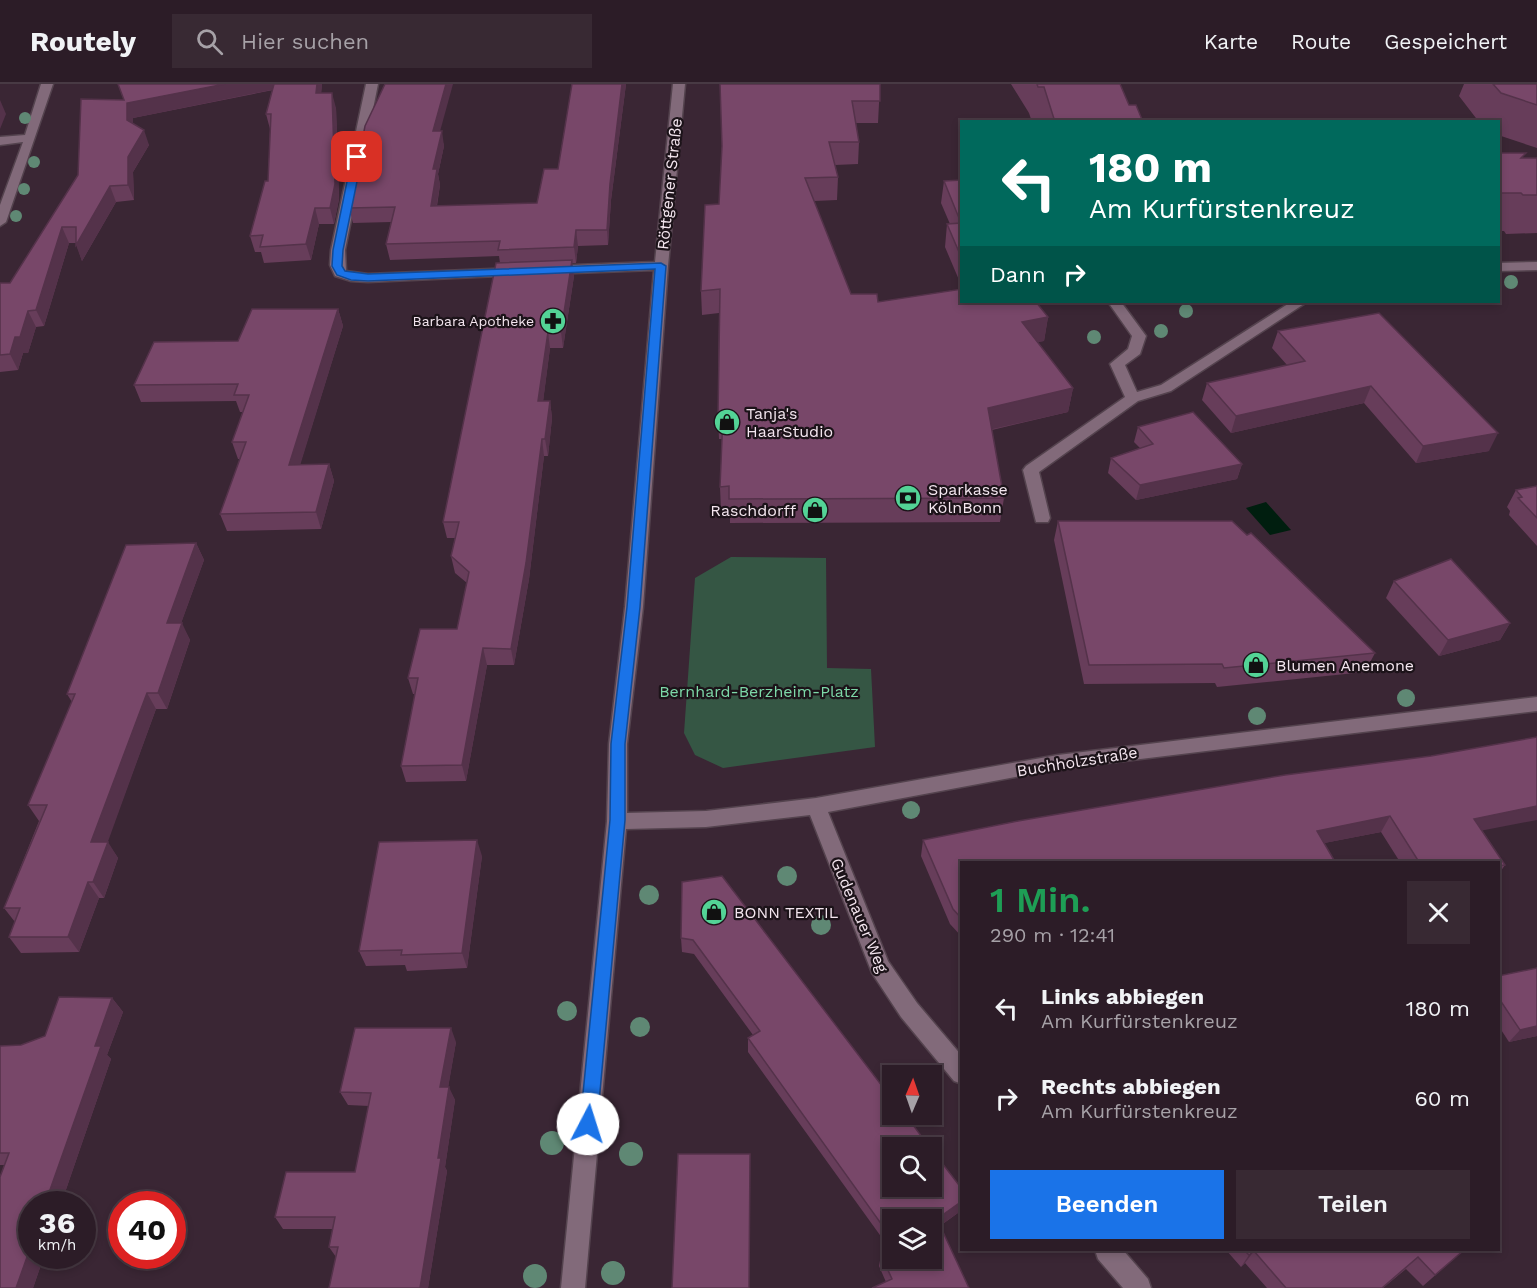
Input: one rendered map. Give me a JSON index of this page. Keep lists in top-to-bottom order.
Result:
{
  "streets": {
    "street": ["Röttgener Straße", "Buchholzstraße", "Gudenauer Weg"]
  },
  "crossings": [
    ["Röttgener Straße", "Buchholzstraße"],
    ["Buchholzstraße", "Gudenauer Weg"]
  ],
  "parks": ["Bernhard-Berzheim-Platz"],
  "places": {
    "pharmacy": ["Barbara Apotheke"],
    "shop": [
      "Tanja's HaarStudio",
      "Raschdorff",
      "Blumen Anemone",
      "BONN TEXTIL"
    ],
    "bank": ["Sparkasse KölnBonn"]
  },
  "north": "top",
  "page": {
    "header": "Routely",
    "search": "Hier suchen",
    "nav": ["Karte", "Route", "Gespeichert"],
    "turn": ["180 m", "Am Kurfürstenkreuz"],
    "then": "Dann",
    "heading": ["1 Min.", "290 m · 12:41"],
    "list": [
      {
        "name": "Links abbiegen",
        "note": "Am Kurfürstenkreuz",
        "value": "180 m"
      },
      {
        "name": "Rechts abbiegen",
        "note": "Am Kurfürstenkreuz",
        "value": "60 m"
      }
    ],
    "buttons": ["Beenden", "Teilen"],
    "speed": "36 km/h",
    "limit": "40"
  }
}
